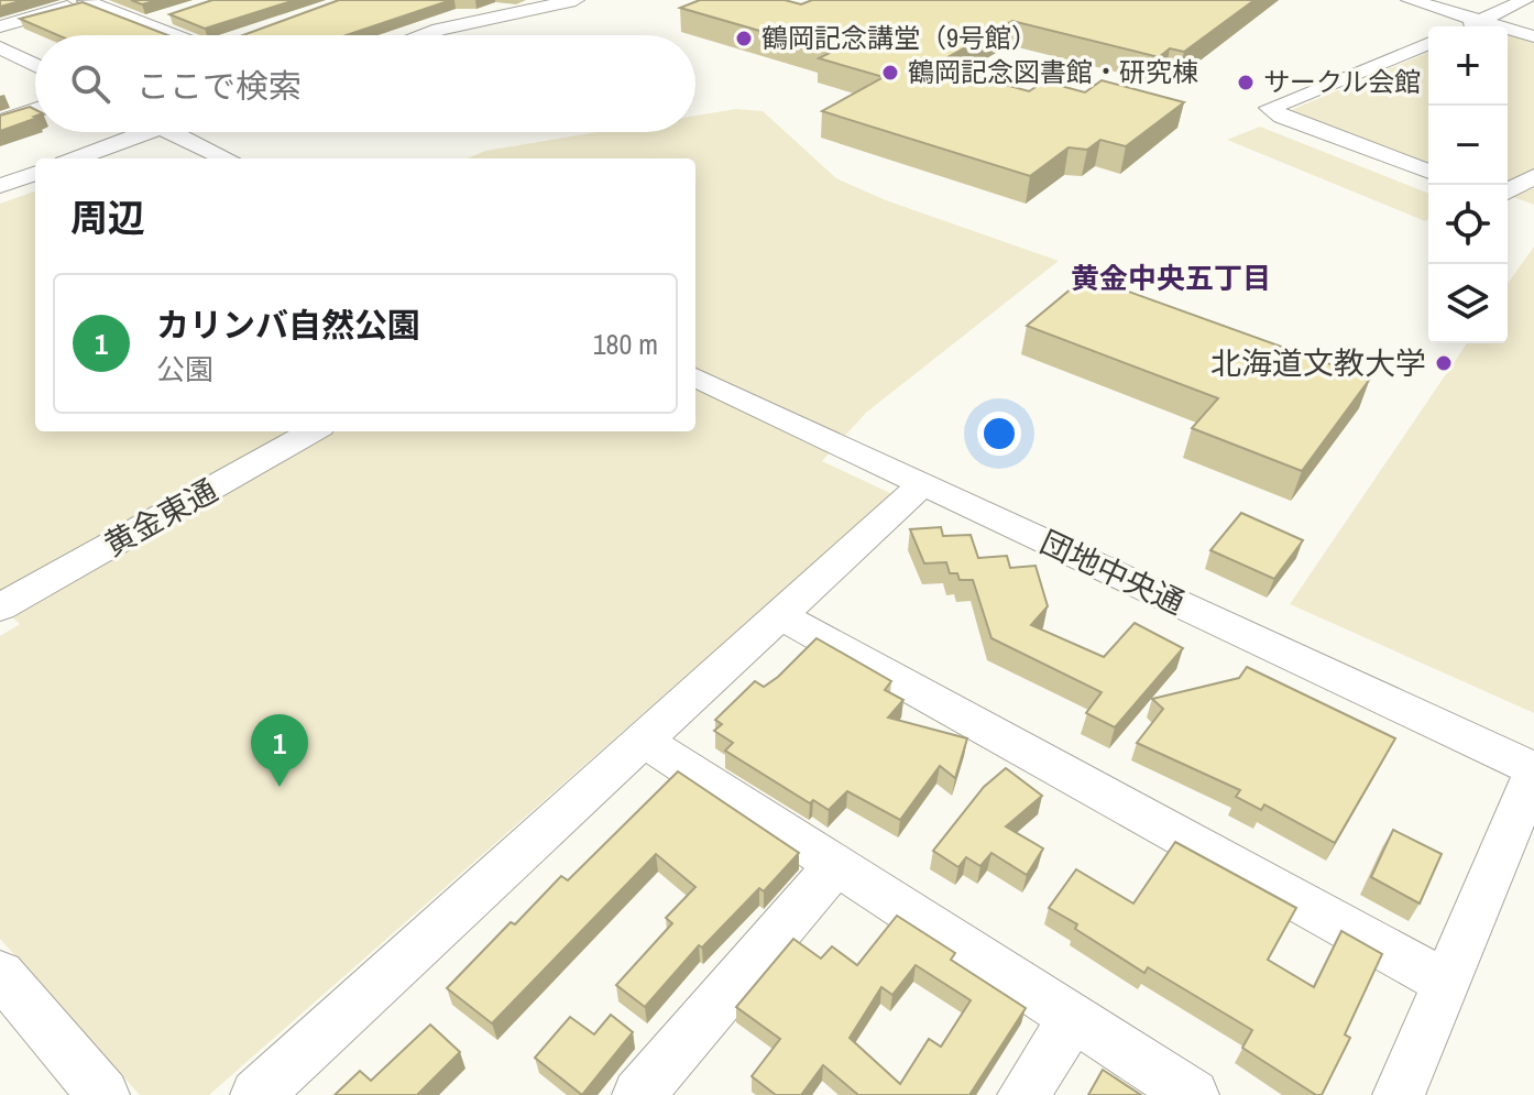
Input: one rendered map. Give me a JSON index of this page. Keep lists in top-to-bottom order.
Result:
{
  "streets": {
    "street": ["黄金東通", "団地中央通"]
  },
  "districts": ["黄金中央五丁目"],
  "places": [
    "鶴岡記念講堂（9号館）",
    "鶴岡記念図書館・研究棟",
    "サークル会館",
    "北海道文教大学"
  ],
  "page": {
    "map_buttons": ["+", "−"],
    "search": "ここで検索",
    "heading": "周辺",
    "list": [
      {
        "mark": "1",
        "name": "カリンバ自然公園",
        "note": "公園",
        "value": "180 m"
      }
    ],
    "pins": "1"
  }
}
